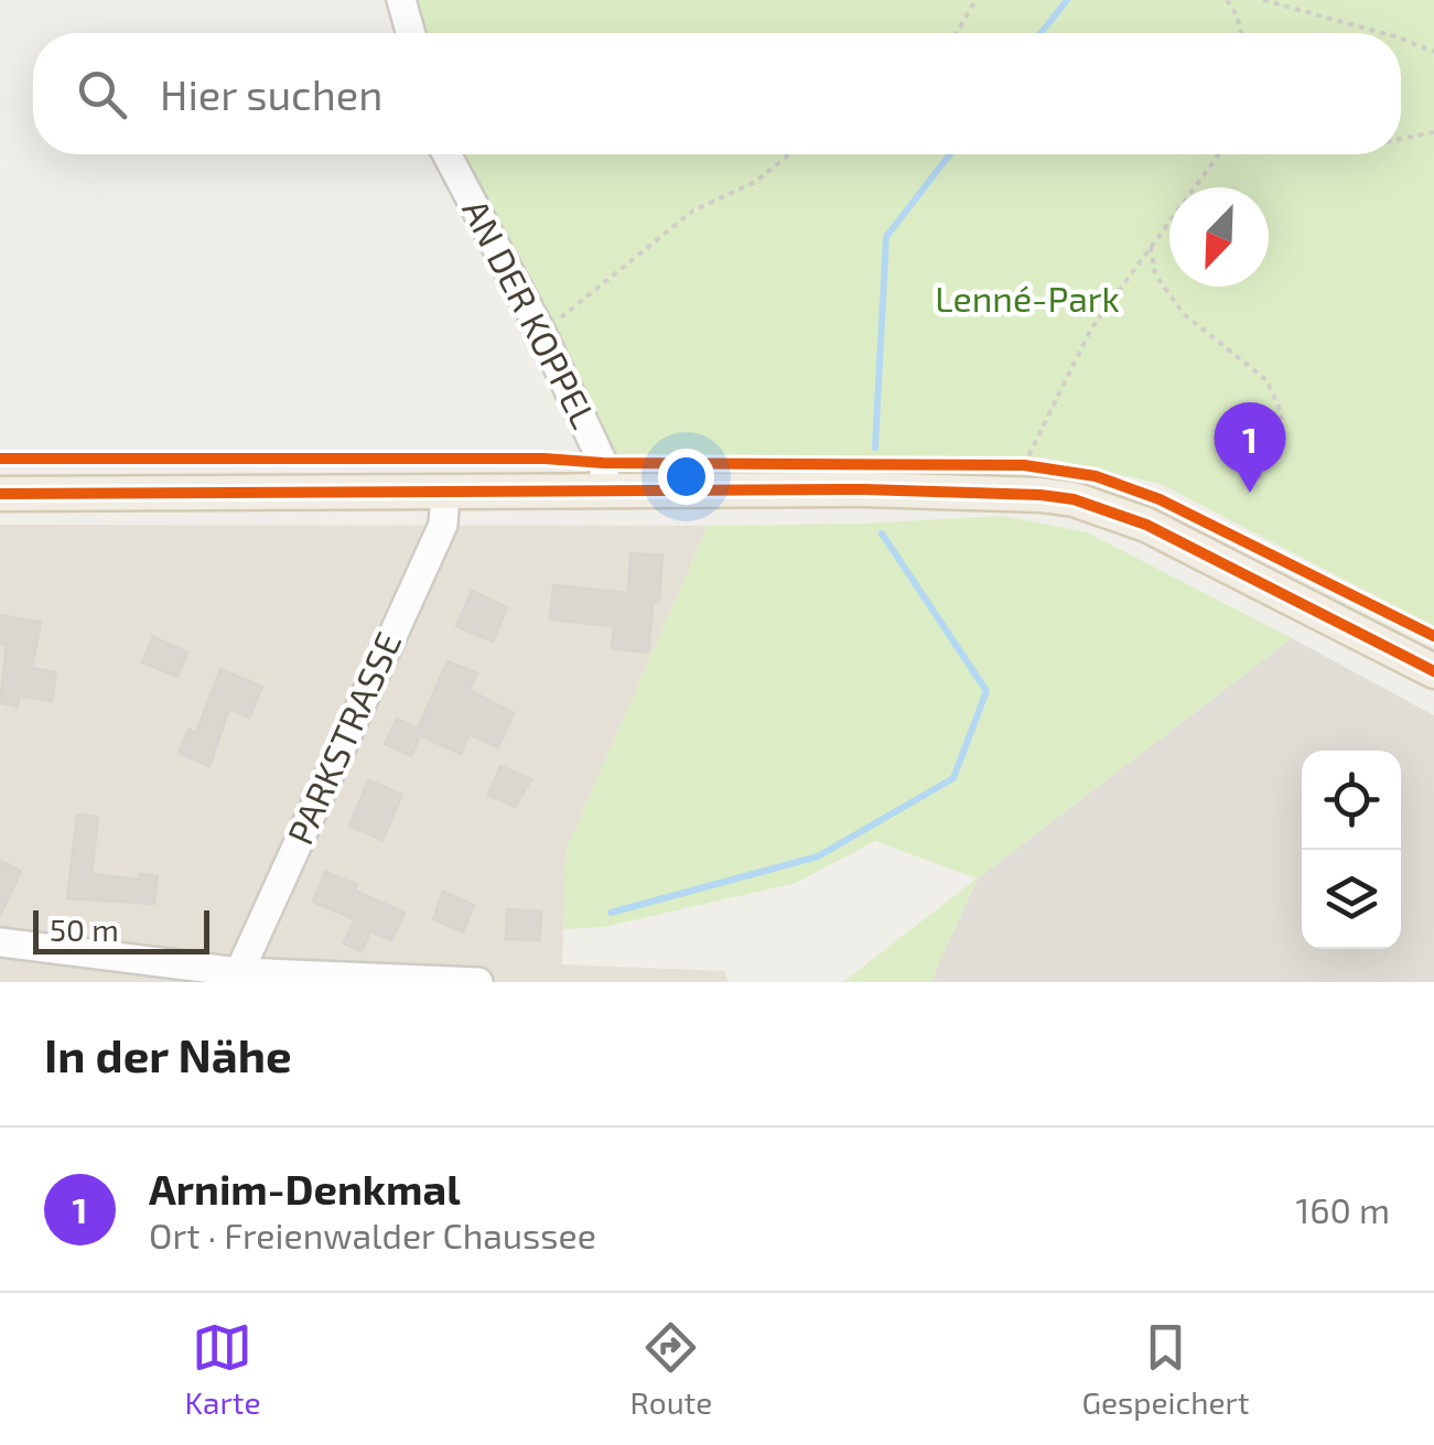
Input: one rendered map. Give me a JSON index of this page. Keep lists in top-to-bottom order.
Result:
{
  "streets": {
    "street": ["AN DER KOPPEL", "PARKSTRASSE"]
  },
  "parks": ["Lenné-Park"],
  "scale_bar": "50 m",
  "north": "bottom left",
  "page": {
    "search": "Hier suchen",
    "pins": "1",
    "scale": "50 m",
    "heading": "In der Nähe",
    "list": [
      {
        "mark": "1",
        "name": "Arnim-Denkmal",
        "note": "Ort · Freienwalder Chaussee",
        "value": "160 m"
      }
    ],
    "nav": ["Karte", "Route", "Gespeichert"]
  }
}
